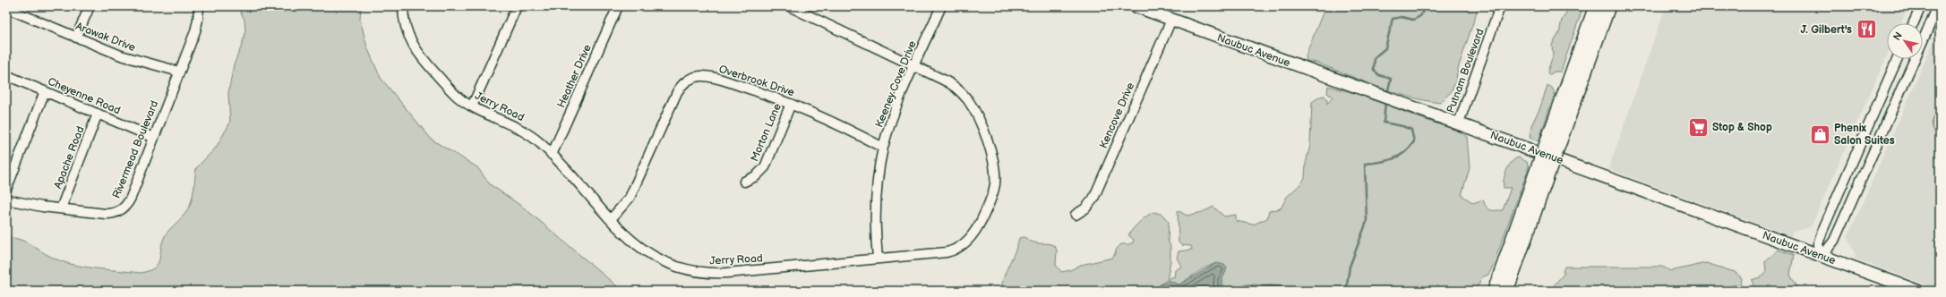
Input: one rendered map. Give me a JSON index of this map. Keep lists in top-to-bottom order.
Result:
{
  "streets": {
    "main road": ["Naubuc Avenue"],
    "street": [
      "Arawak Drive",
      "Putnam Boulevard",
      "Heather Drive",
      "Overbrook Drive",
      "Keeney Cove Drive",
      "Cheyenne Road",
      "Jerry Road",
      "Kencove Drive",
      "Morton Lane",
      "Rivermead Boulevard",
      "Apache Road"
    ]
  },
  "crossings": [
    ["Arawak Drive", "Rivermead Boulevard"],
    ["Naubuc Avenue", "Putnam Boulevard"],
    ["Naubuc Avenue", "Kencove Drive"],
    ["Heather Drive", "Jerry Road"],
    ["Overbrook Drive", "Keeney Cove Drive"],
    ["Overbrook Drive", "Jerry Road"],
    ["Overbrook Drive", "Morton Lane"],
    ["Keeney Cove Drive", "Jerry Road"],
    ["Cheyenne Road", "Rivermead Boulevard"],
    ["Cheyenne Road", "Apache Road"],
    ["Rivermead Boulevard", "Apache Road"]
  ],
  "places": {
    "restaurant": ["J. Gilbert's"],
    "supermarket": ["Stop & Shop"],
    "shop": ["Phenix Salon Suites"]
  },
  "north": "top left"
}
